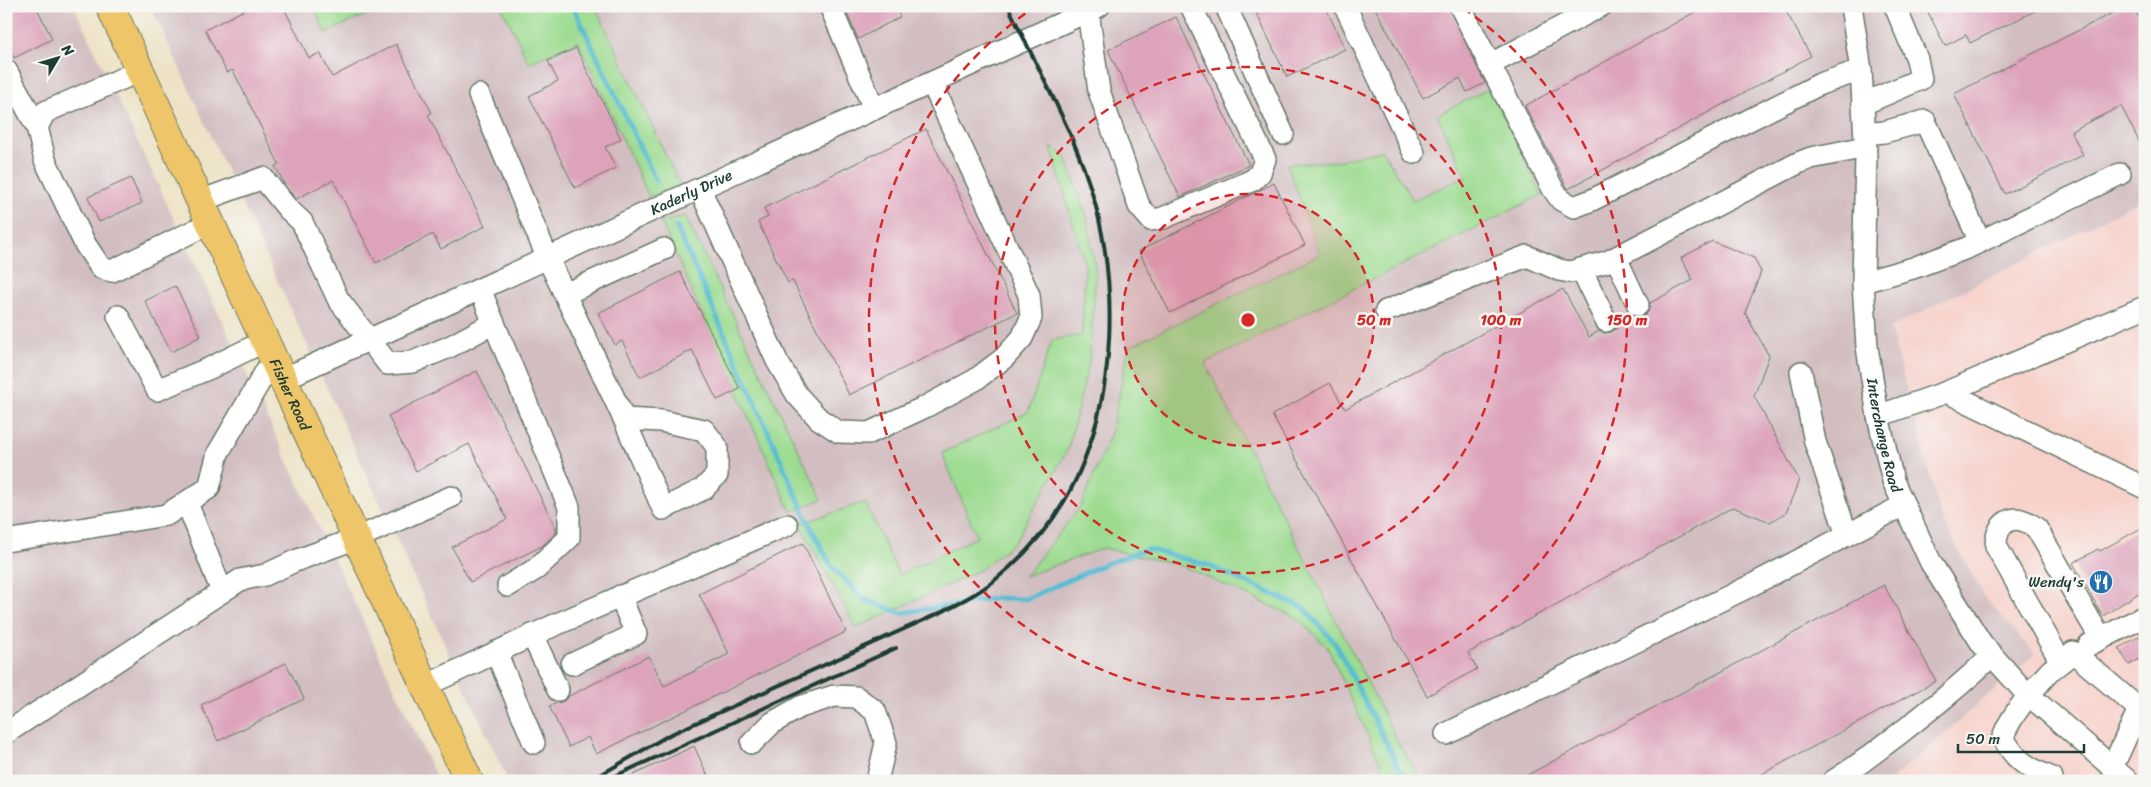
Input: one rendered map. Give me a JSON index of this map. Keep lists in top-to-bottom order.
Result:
{
  "streets": {
    "main road": ["Fisher Road"],
    "street": ["Kaderly Drive", "Interchange Road"]
  },
  "crossings": [
    ["Kaderly Drive", "Fisher Road"]
  ],
  "places": {
    "restaurant": ["Wendy's"]
  },
  "scale_bar": "50 m",
  "north": "top right",
  "rings": ["50 m", "100 m", "150 m"]
}
